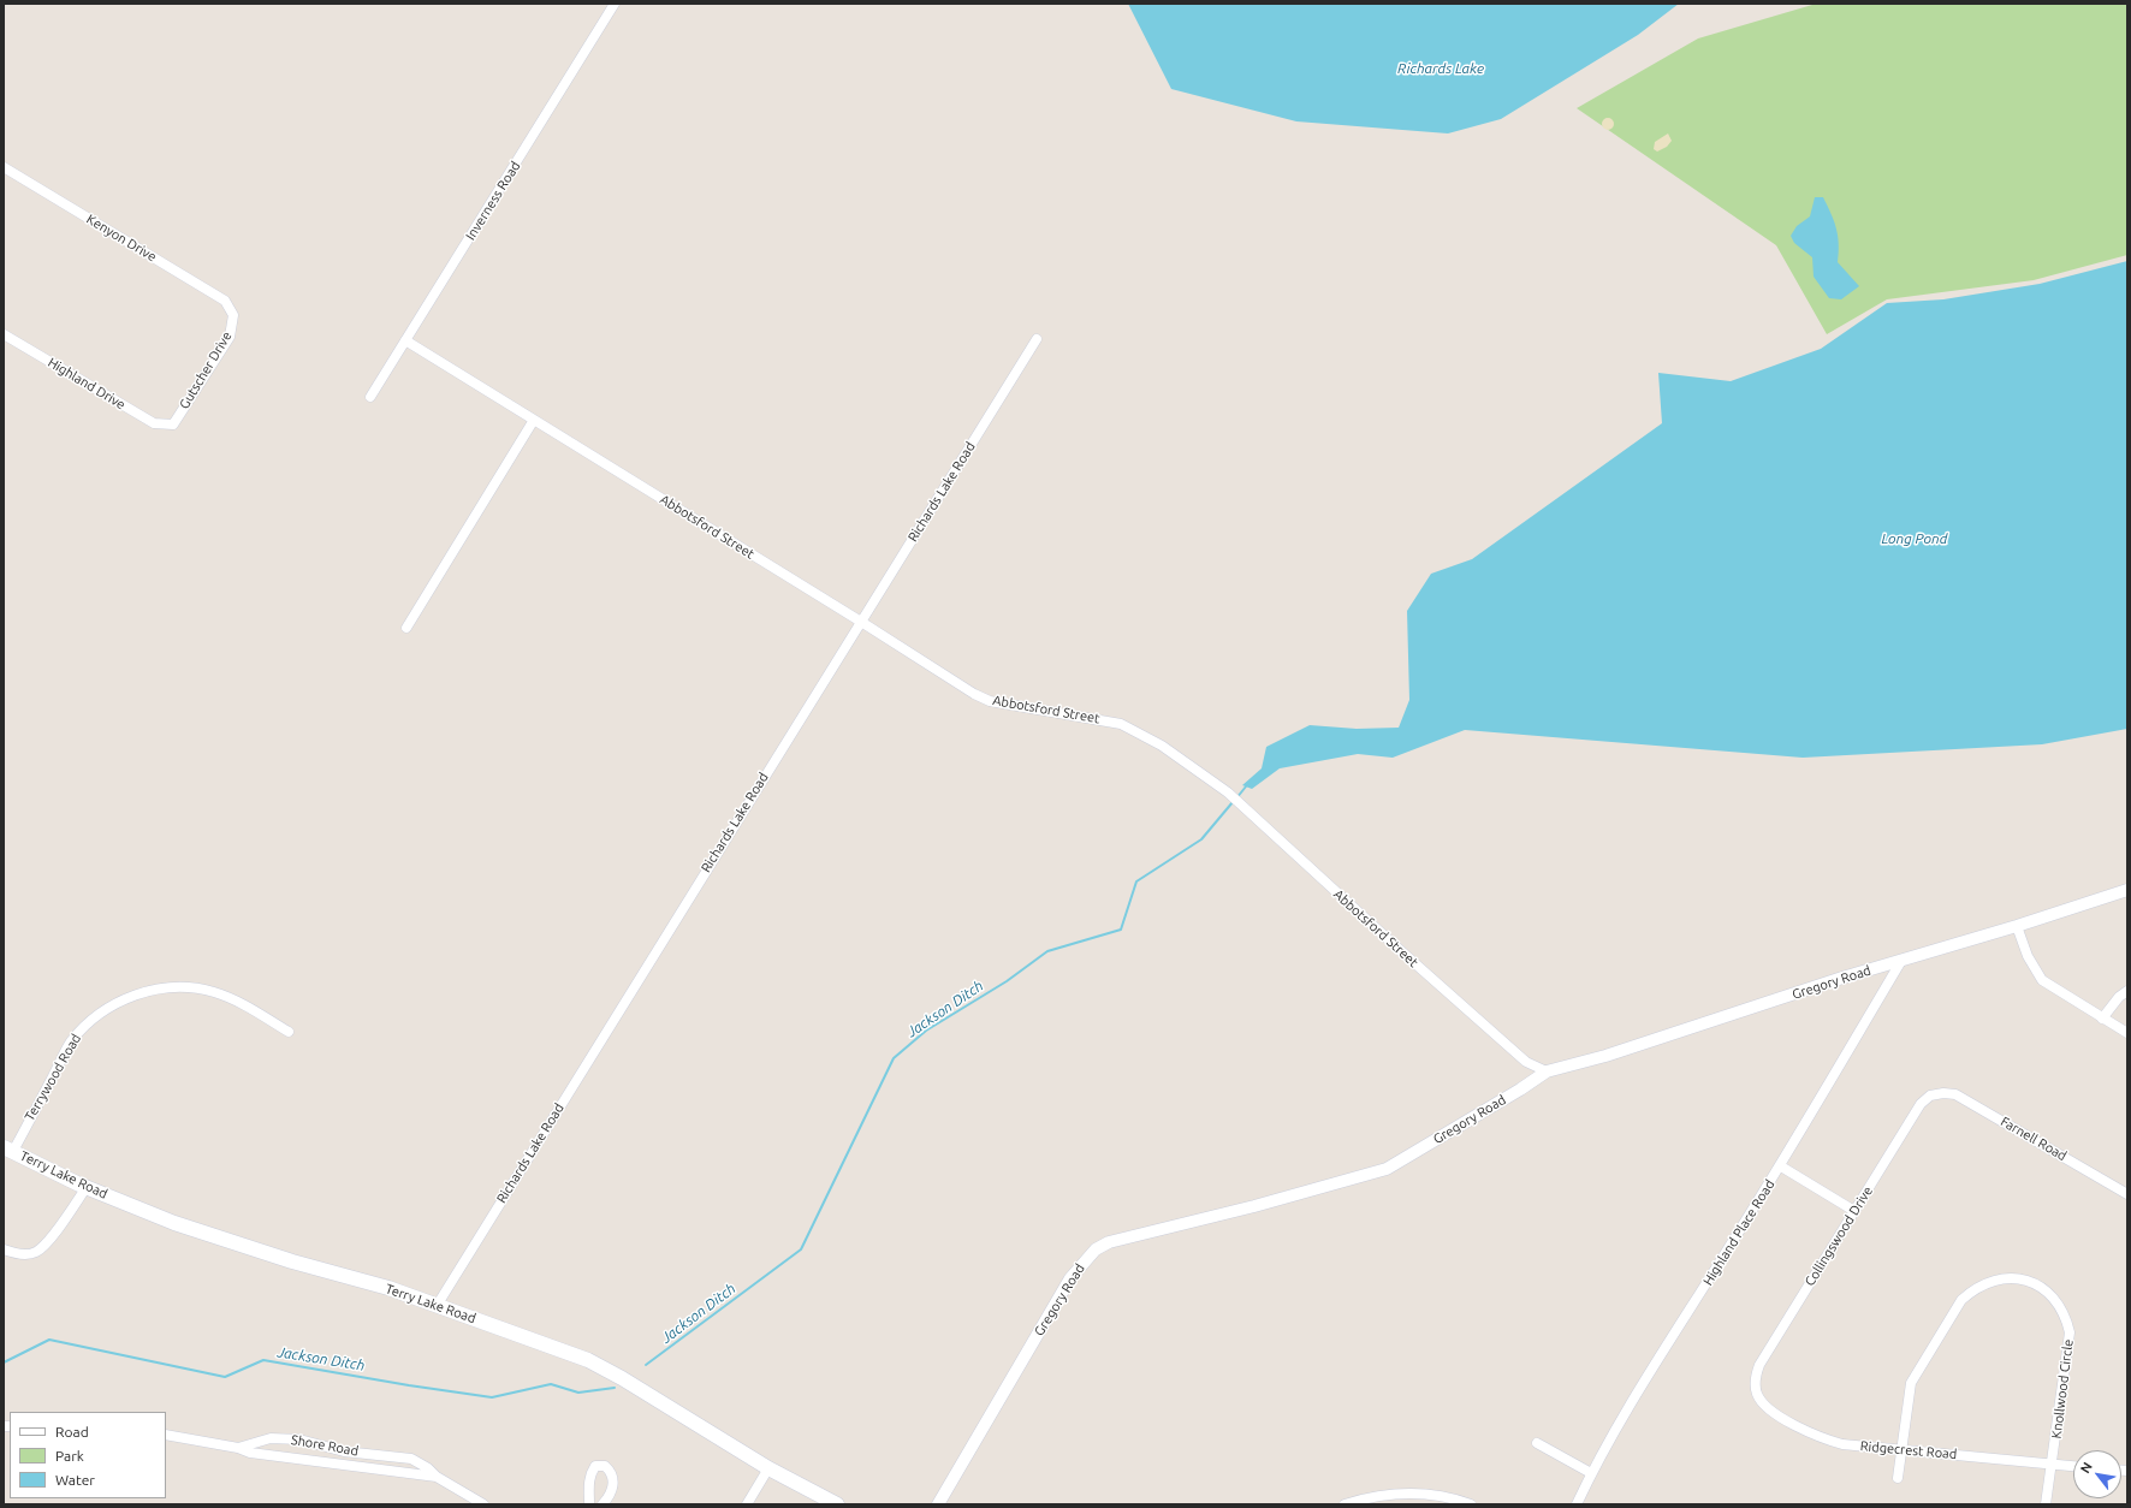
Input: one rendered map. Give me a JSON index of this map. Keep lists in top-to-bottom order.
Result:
{
  "streets": {
    "main road": ["Terry Lake Road"],
    "street": [
      "Inverness Road",
      "Kenyon Drive",
      "Gutscher Drive",
      "Highland Drive",
      "Richards Lake Road",
      "Abbotsford Street",
      "Gregory Road",
      "Terrywood Road",
      "Farnell Road",
      "Highland Place Road",
      "Collingswood Drive",
      "Knollwood Circle",
      "Shore Road",
      "Ridgecrest Road"
    ]
  },
  "crossings": [
    ["Inverness Road", "Abbotsford Street"],
    ["Kenyon Drive", "Gutscher Drive"],
    ["Gutscher Drive", "Highland Drive"],
    ["Richards Lake Road", "Abbotsford Street"],
    ["Richards Lake Road", "Terry Lake Road"],
    ["Abbotsford Street", "Gregory Road"],
    ["Gregory Road", "Highland Place Road"],
    ["Terrywood Road", "Terry Lake Road"],
    ["Farnell Road", "Collingswood Drive"],
    ["Collingswood Drive", "Ridgecrest Road"],
    ["Knollwood Circle", "Ridgecrest Road"]
  ],
  "water": ["Richards Lake", "Long Pond", "Jackson Ditch"],
  "legend": ["Road", "Park", "Water"],
  "north": "top left"
}
